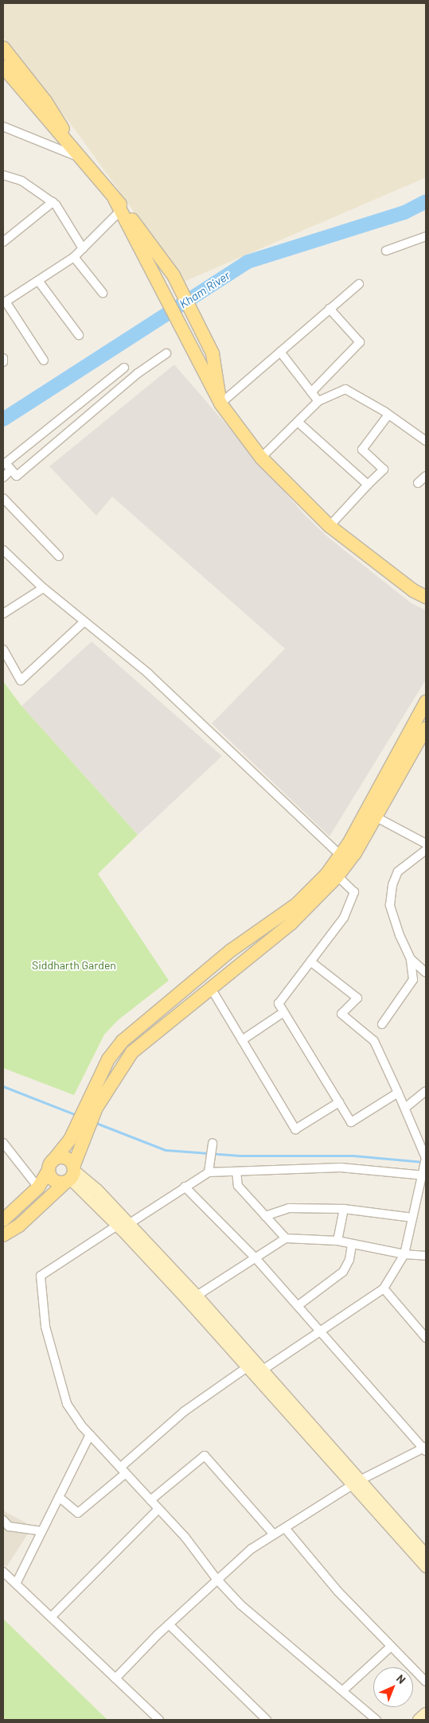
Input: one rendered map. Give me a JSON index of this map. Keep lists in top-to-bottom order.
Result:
{
  "water": ["Kham River"],
  "parks": ["Siddharth Garden"],
  "north": "top right"
}
